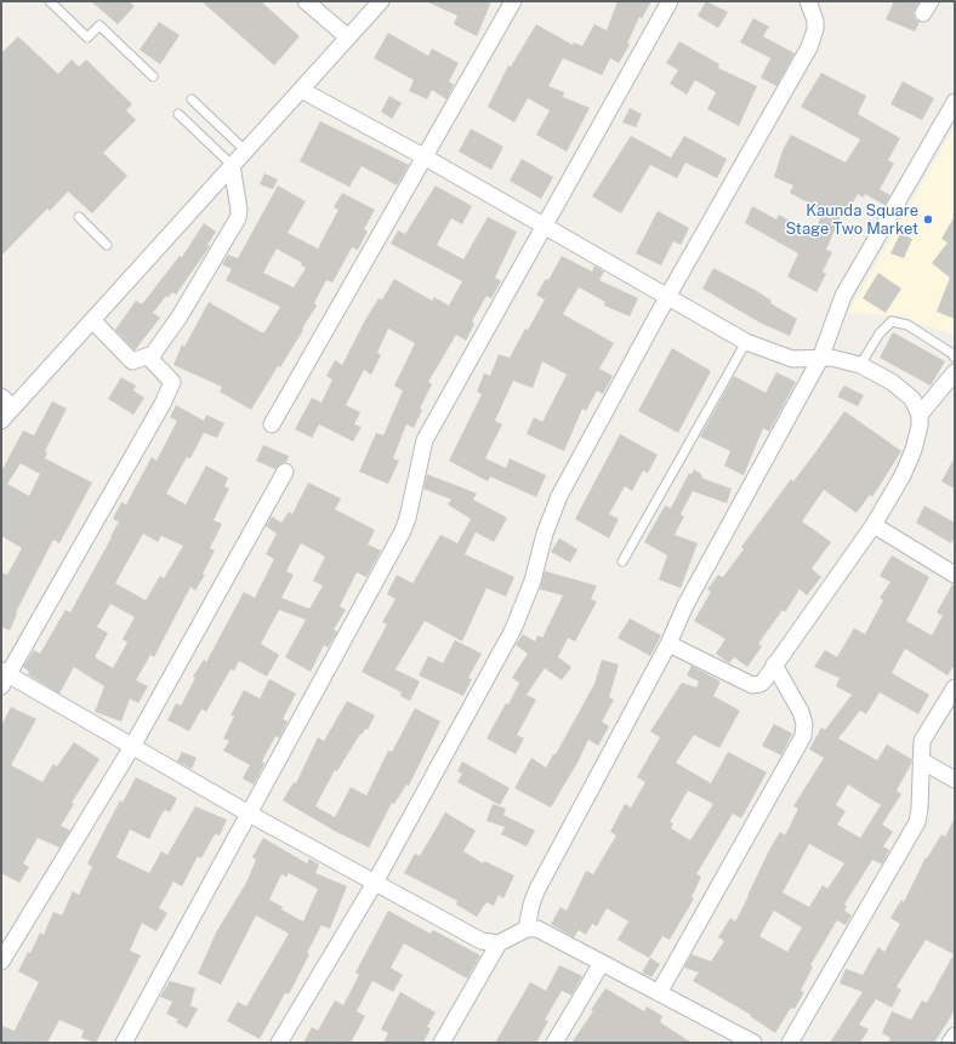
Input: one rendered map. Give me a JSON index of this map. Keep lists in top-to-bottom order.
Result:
{
  "places": ["Kaunda Square Stage Two Market"]
}
